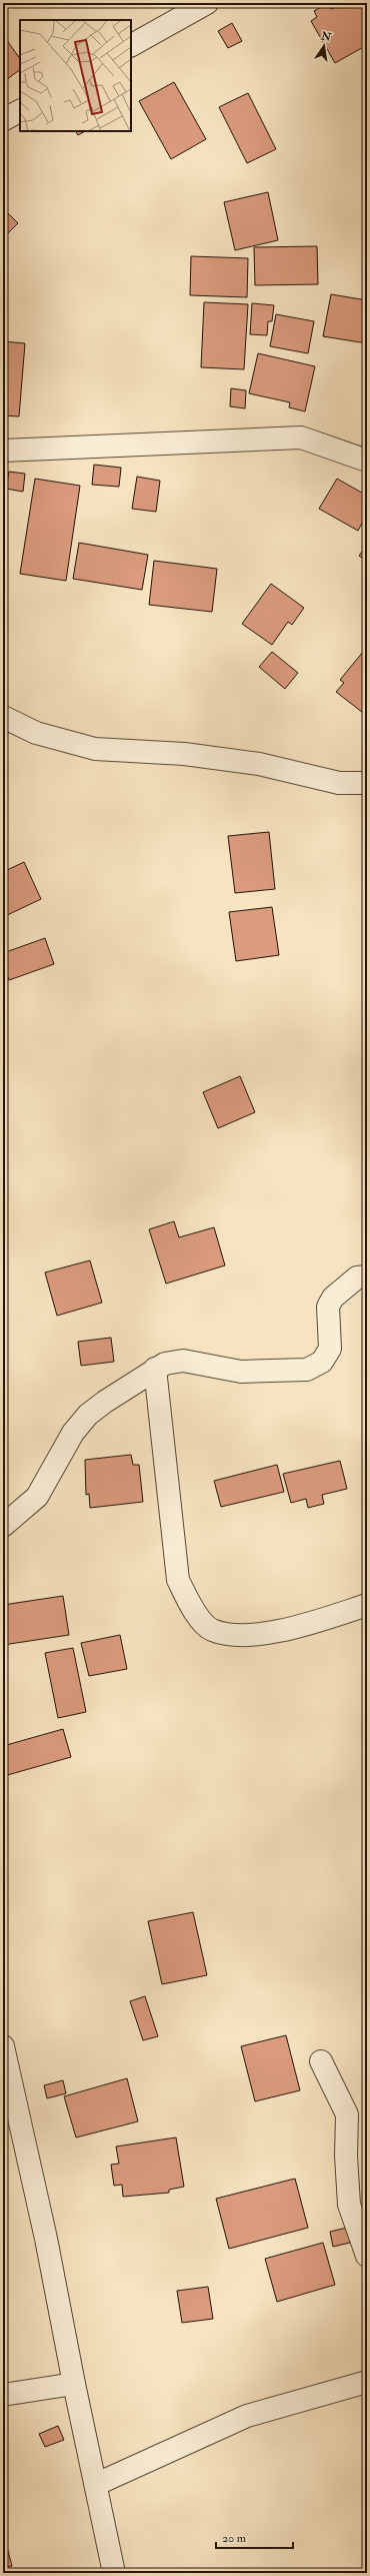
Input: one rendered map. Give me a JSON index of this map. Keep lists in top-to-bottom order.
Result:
{
  "scale_bar": "20 m",
  "north": "top"
}
